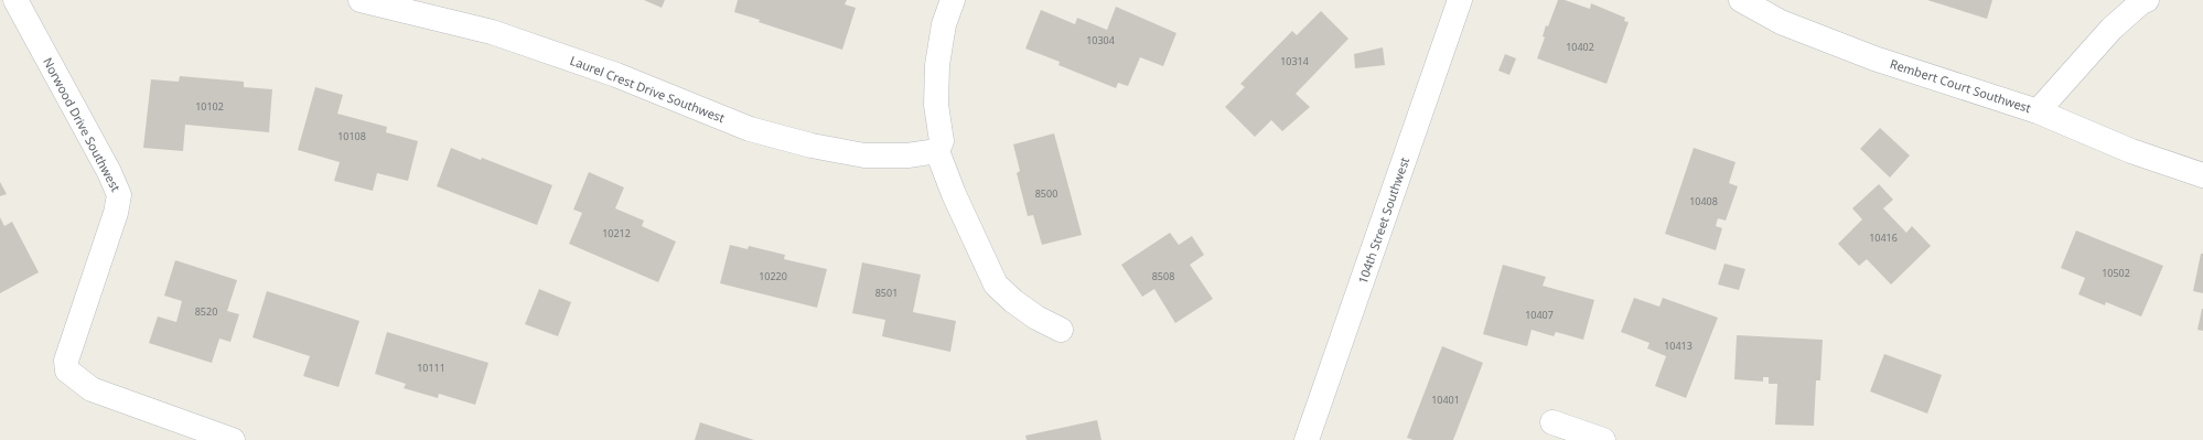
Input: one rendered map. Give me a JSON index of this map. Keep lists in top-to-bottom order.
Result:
{
  "streets": {
    "street": [
      "Rembert Court Southwest",
      "Laurel Crest Drive Southwest",
      "Norwood Drive Southwest",
      "104th Street Southwest"
    ]
  },
  "house_numbers": [
    "10304",
    "10402",
    "10314",
    "10102",
    "10108",
    "8500",
    "10408",
    "10212",
    "10416",
    "10502",
    "10220",
    "8508",
    "8501",
    "8520",
    "10407",
    "10413",
    "10111",
    "10401"
  ]
}
